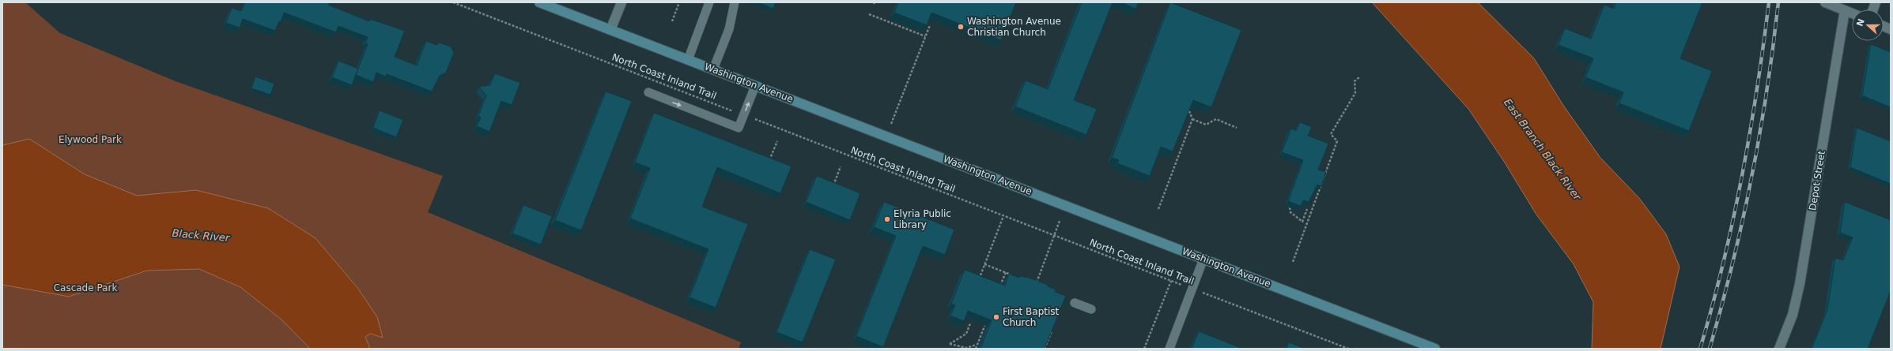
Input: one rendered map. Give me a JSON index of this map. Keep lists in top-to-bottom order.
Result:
{
  "streets": {
    "street": ["Washington Avenue", "Depot Street"],
    "path": ["North Coast Inland Trail"]
  },
  "water": ["East Branch Black River", "Black River"],
  "parks": ["Elywood Park", "Cascade Park"],
  "places": ["Washington Avenue Christian Church", "Elyria Public Library", "First Baptist Church"],
  "north": "left"
}
